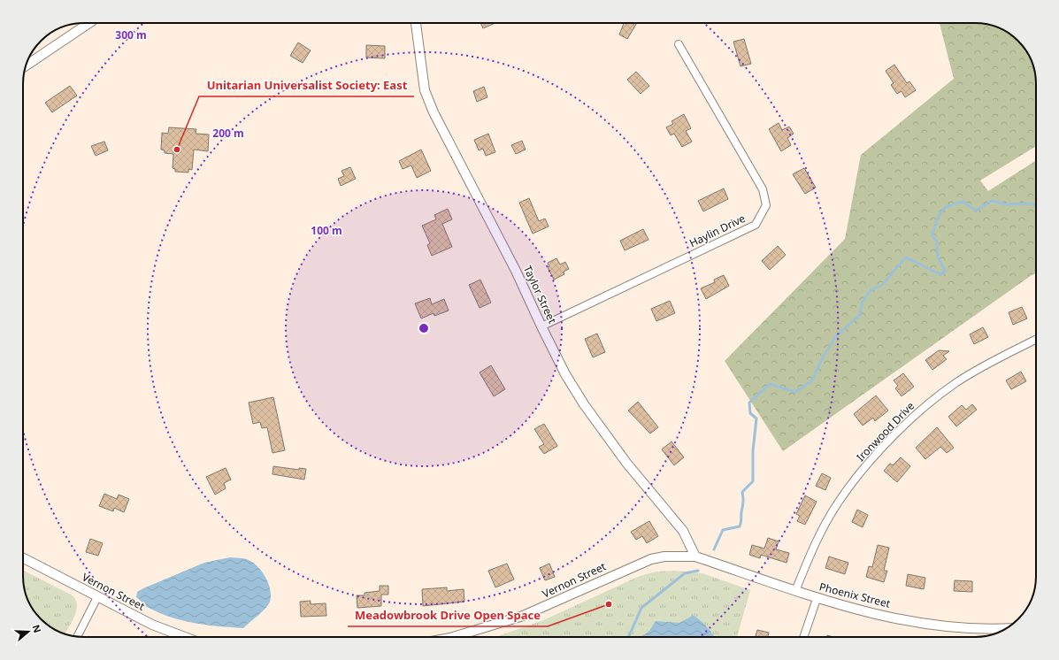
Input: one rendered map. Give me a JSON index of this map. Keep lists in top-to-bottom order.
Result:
{
  "streets": {
    "street": [
      "Haylin Drive",
      "Taylor Street",
      "Ironwood Drive",
      "Vernon Street",
      "Phoenix Street"
    ]
  },
  "crossings": [
    ["Haylin Drive", "Taylor Street"],
    ["Taylor Street", "Vernon Street"],
    ["Taylor Street", "Phoenix Street"],
    ["Ironwood Drive", "Phoenix Street"],
    ["Vernon Street", "Phoenix Street"]
  ],
  "places": ["Unitarian Universalist Society: East", "Meadowbrook Drive Open Space"],
  "north": "right",
  "rings": ["300 m", "200 m", "100 m"]
}
